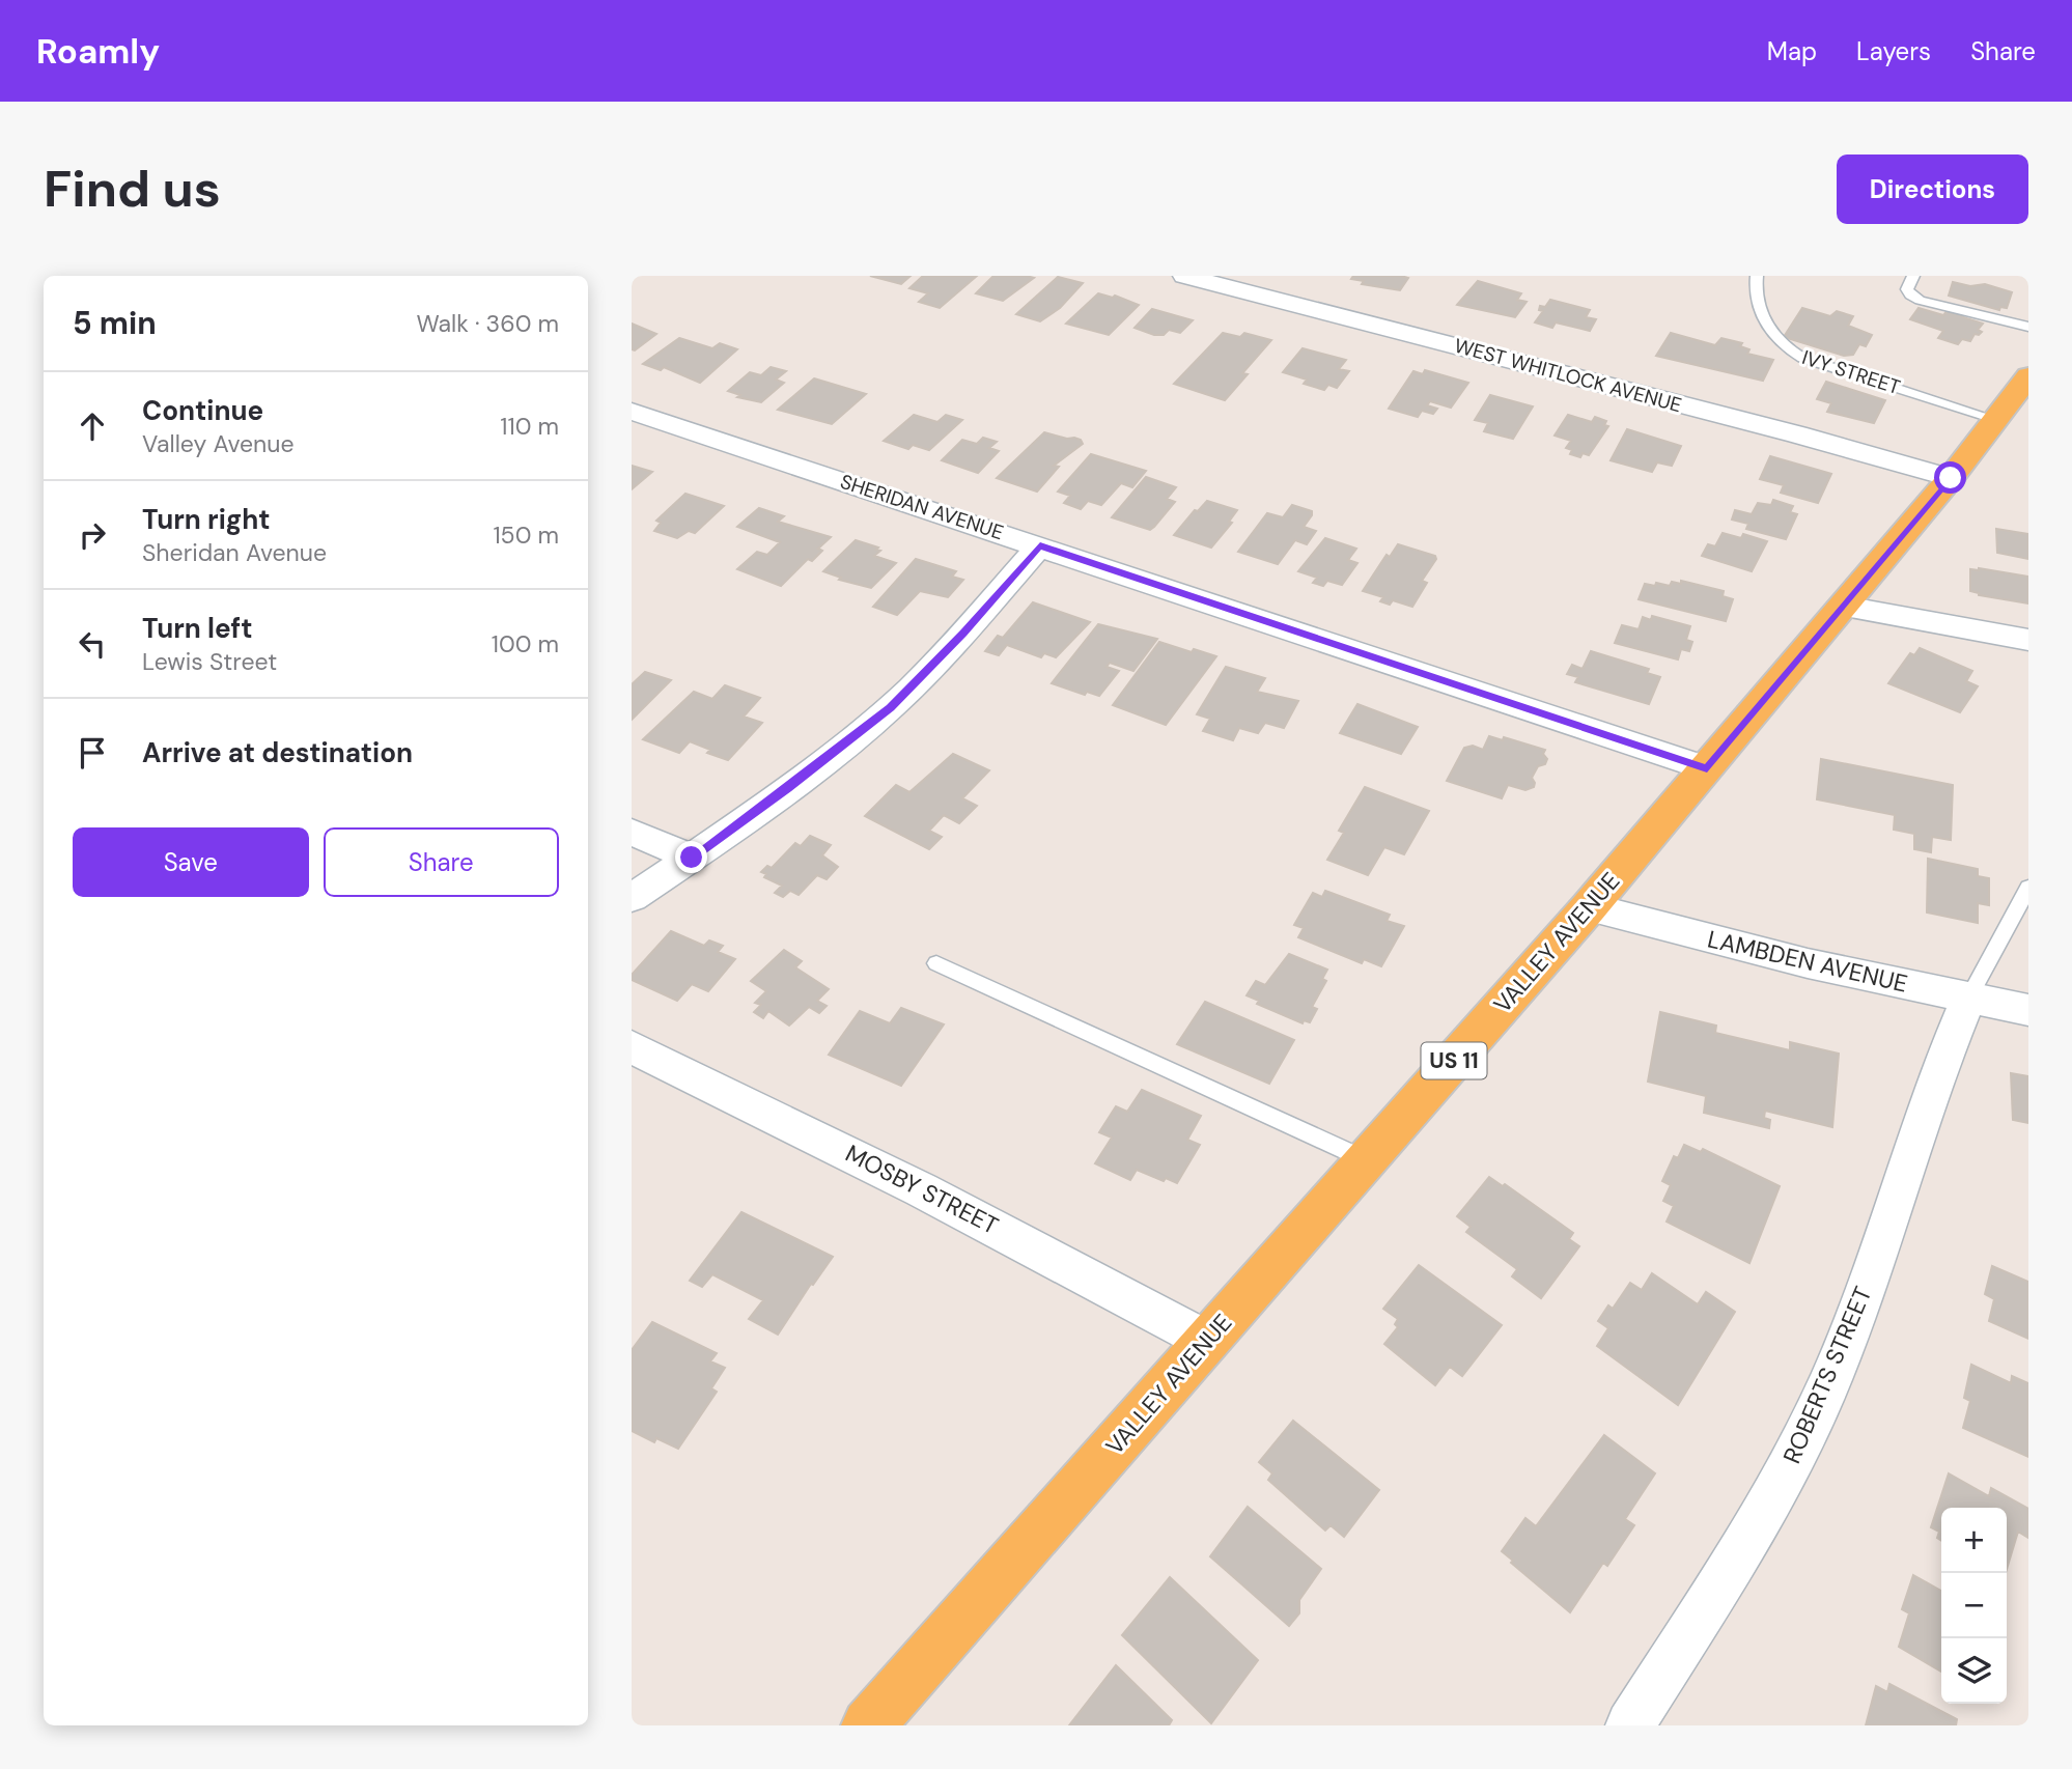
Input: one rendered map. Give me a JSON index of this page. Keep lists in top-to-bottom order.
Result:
{
  "streets": {
    "main road": ["VALLEY AVENUE", "US 11"],
    "street": [
      "WEST WHITLOCK AVENUE",
      "SHERIDAN AVENUE",
      "LAMBDEN AVENUE",
      "MOSBY STREET",
      "ROBERTS STREET"
    ],
    "lane": ["IVY STREET"]
  },
  "crossings": [
    ["IVY STREET", "VALLEY AVENUE"],
    ["WEST WHITLOCK AVENUE", "VALLEY AVENUE"],
    ["SHERIDAN AVENUE", "VALLEY AVENUE"],
    ["VALLEY AVENUE", "LAMBDEN AVENUE"],
    ["VALLEY AVENUE", "MOSBY STREET"],
    ["LAMBDEN AVENUE", "ROBERTS STREET"]
  ],
  "page": {
    "header": "Roamly",
    "nav": ["Map", "Layers", "Share"],
    "buttons": [
      "Directions",
      ["Save", "Share"]
    ],
    "title": "Find us",
    "heading": ["5 min", "Walk · 360 m"],
    "list": [
      ["Continue", "Valley Avenue", "110 m"],
      ["Turn right", "Sheridan Avenue", "150 m"],
      ["Turn left", "Lewis Street", "100 m"],
      "Arrive at destination"
    ],
    "map_buttons": ["+", "−"]
  }
}
